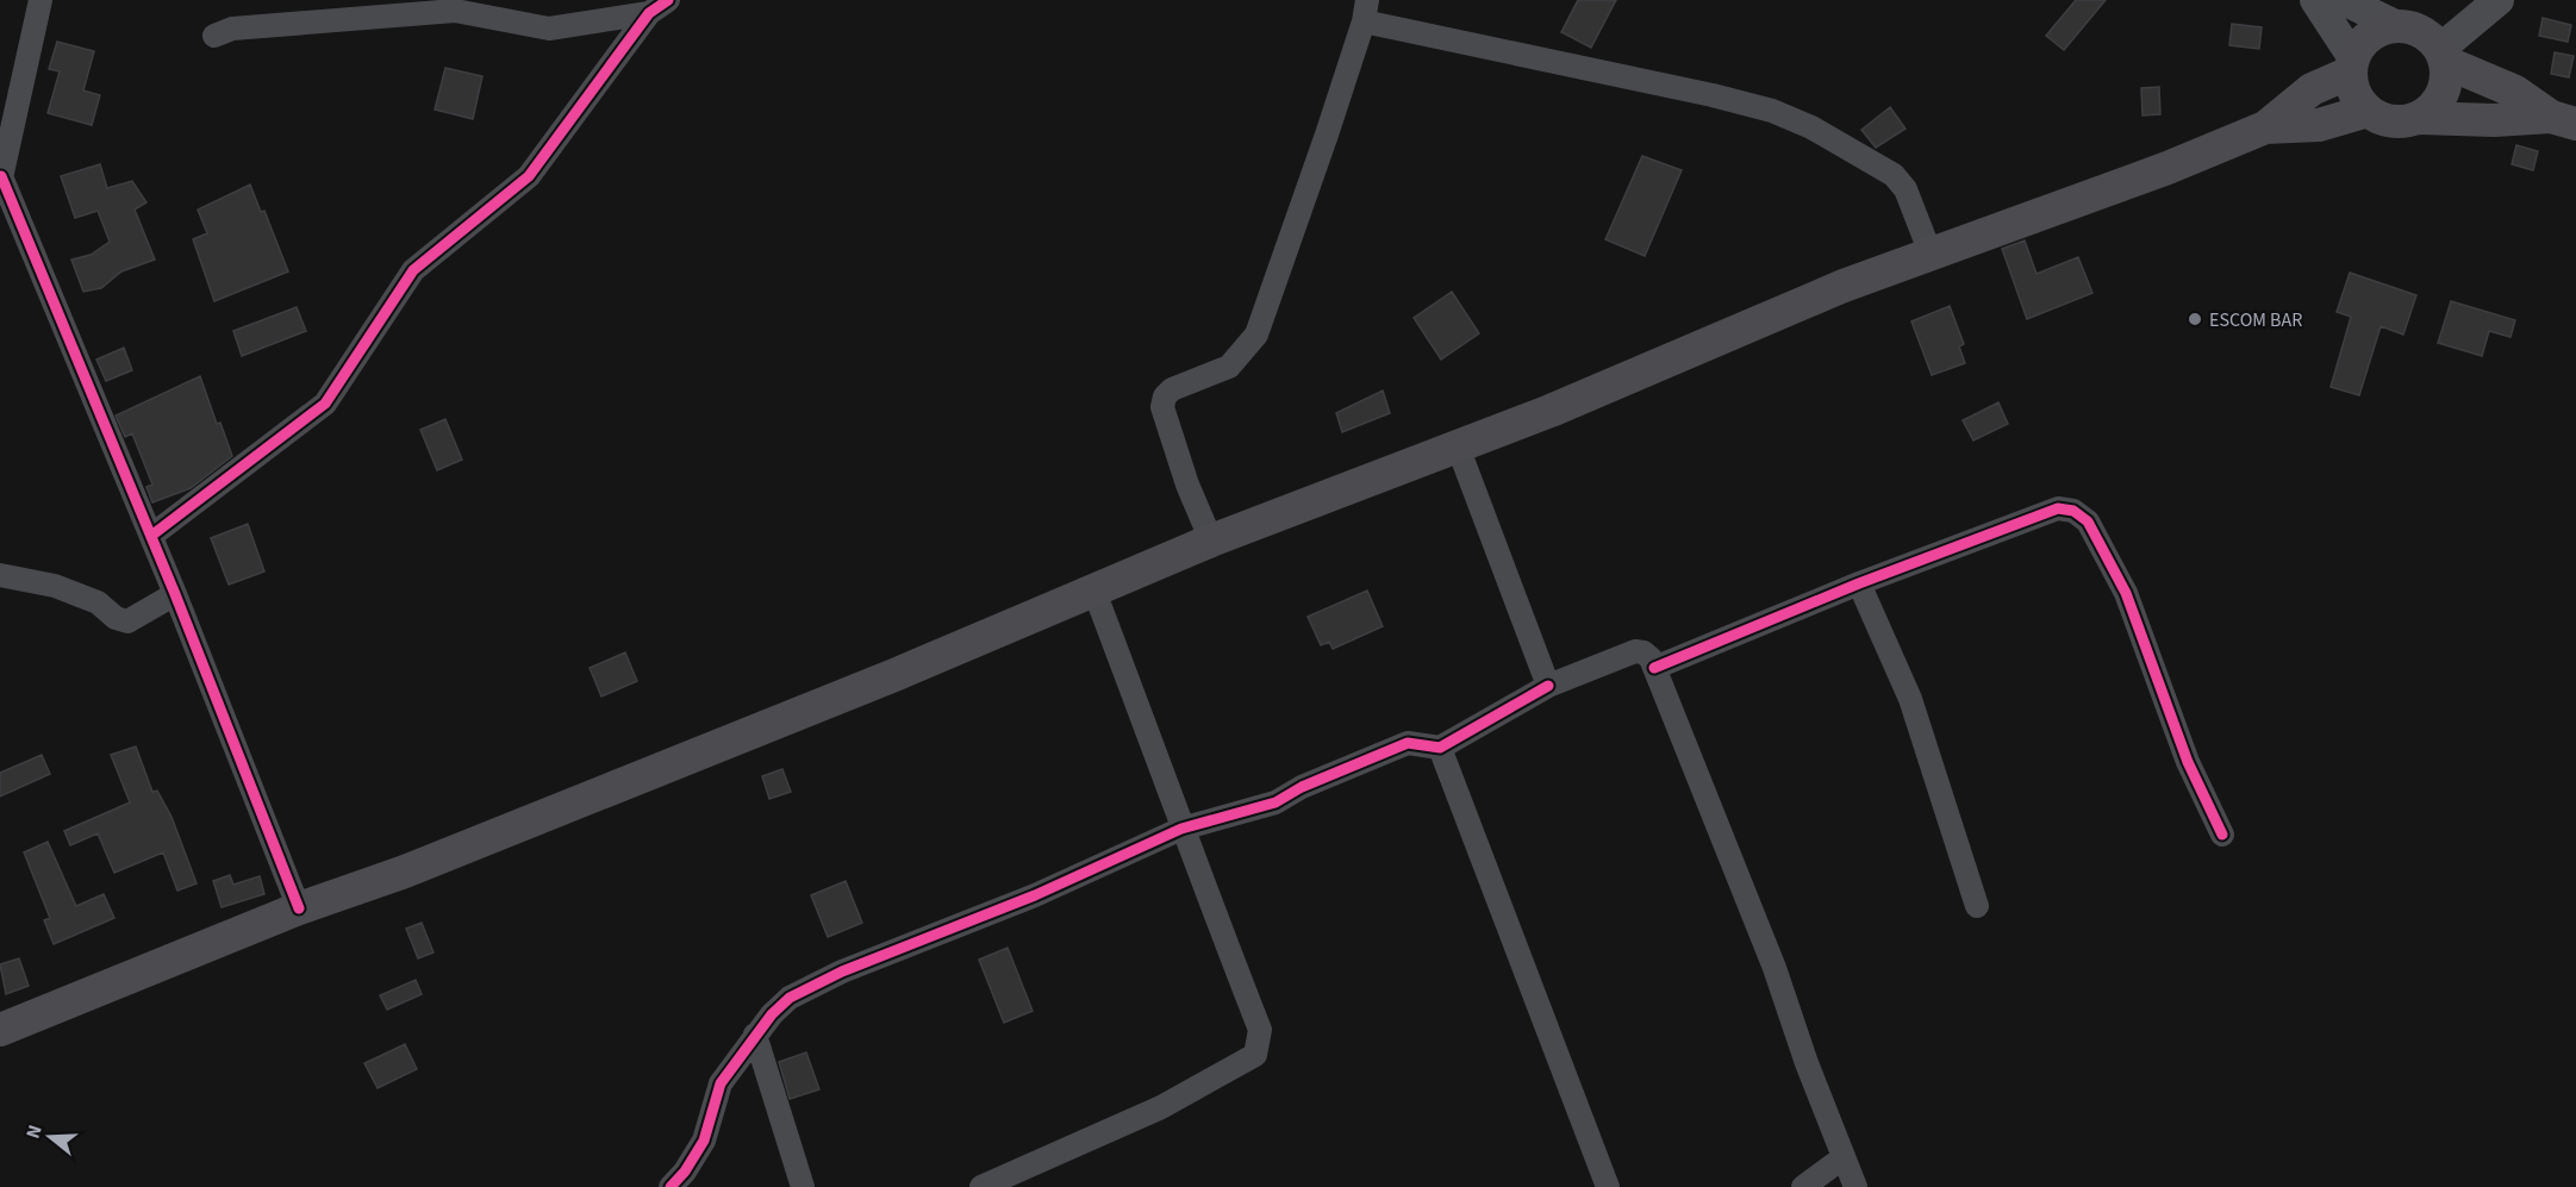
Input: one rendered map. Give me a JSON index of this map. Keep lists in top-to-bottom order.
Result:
{
  "places": ["ESCOM BAR"],
  "north": "left"
}
